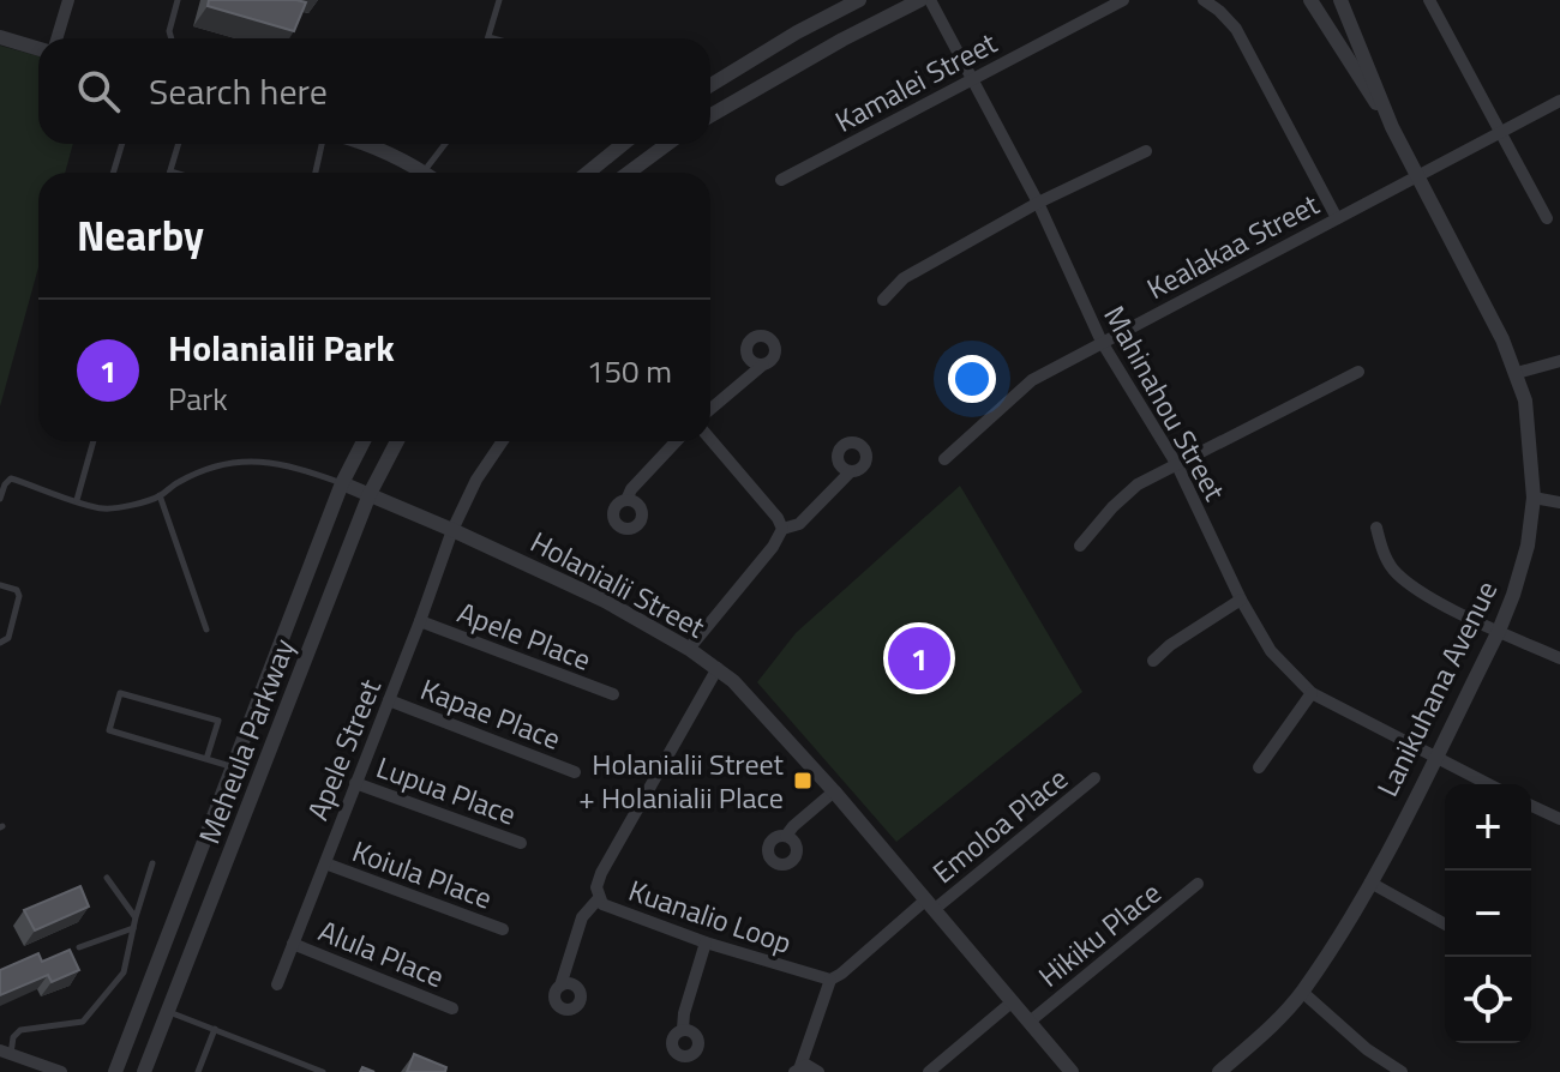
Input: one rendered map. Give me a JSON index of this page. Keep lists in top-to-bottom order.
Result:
{
  "streets": {
    "street": [
      "Kamalei Street",
      "Kealakaa Street",
      "Mahinahou Street",
      "Holanialii Street",
      "Apele Place",
      "Lanikuhana Avenue",
      "Kapae Place",
      "Meheula Parkway",
      "Apele Street",
      "Lupua Place",
      "Emoloa Place",
      "Koiula Place",
      "Kuanalio Loop",
      "Hikiku Place",
      "Alula Place"
    ]
  },
  "crossings": [
    ["Kamalei Street", "Mahinahou Street"],
    ["Kealakaa Street", "Mahinahou Street"],
    ["Kealakaa Street", "Lanikuhana Avenue"],
    ["Mahinahou Street", "Lanikuhana Avenue"],
    ["Holanialii Street", "Meheula Parkway"],
    ["Holanialii Street", "Apele Street"],
    ["Holanialii Street", "Emoloa Place"],
    ["Holanialii Street", "Kuanalio Loop"],
    ["Holanialii Street", "Hikiku Place"],
    ["Apele Place", "Apele Street"],
    ["Kapae Place", "Apele Street"],
    ["Apele Street", "Lupua Place"],
    ["Apele Street", "Koiula Place"],
    ["Apele Street", "Alula Place"]
  ],
  "places": {
    "transit": ["Holanialii Street + Holanialii Place"]
  },
  "page": {
    "search": "Search here",
    "heading": "Nearby",
    "list": [
      {
        "mark": "1",
        "name": "Holanialii Park",
        "note": "Park",
        "value": "150 m"
      }
    ],
    "pins": "1",
    "map_buttons": ["+", "−"]
  }
}
